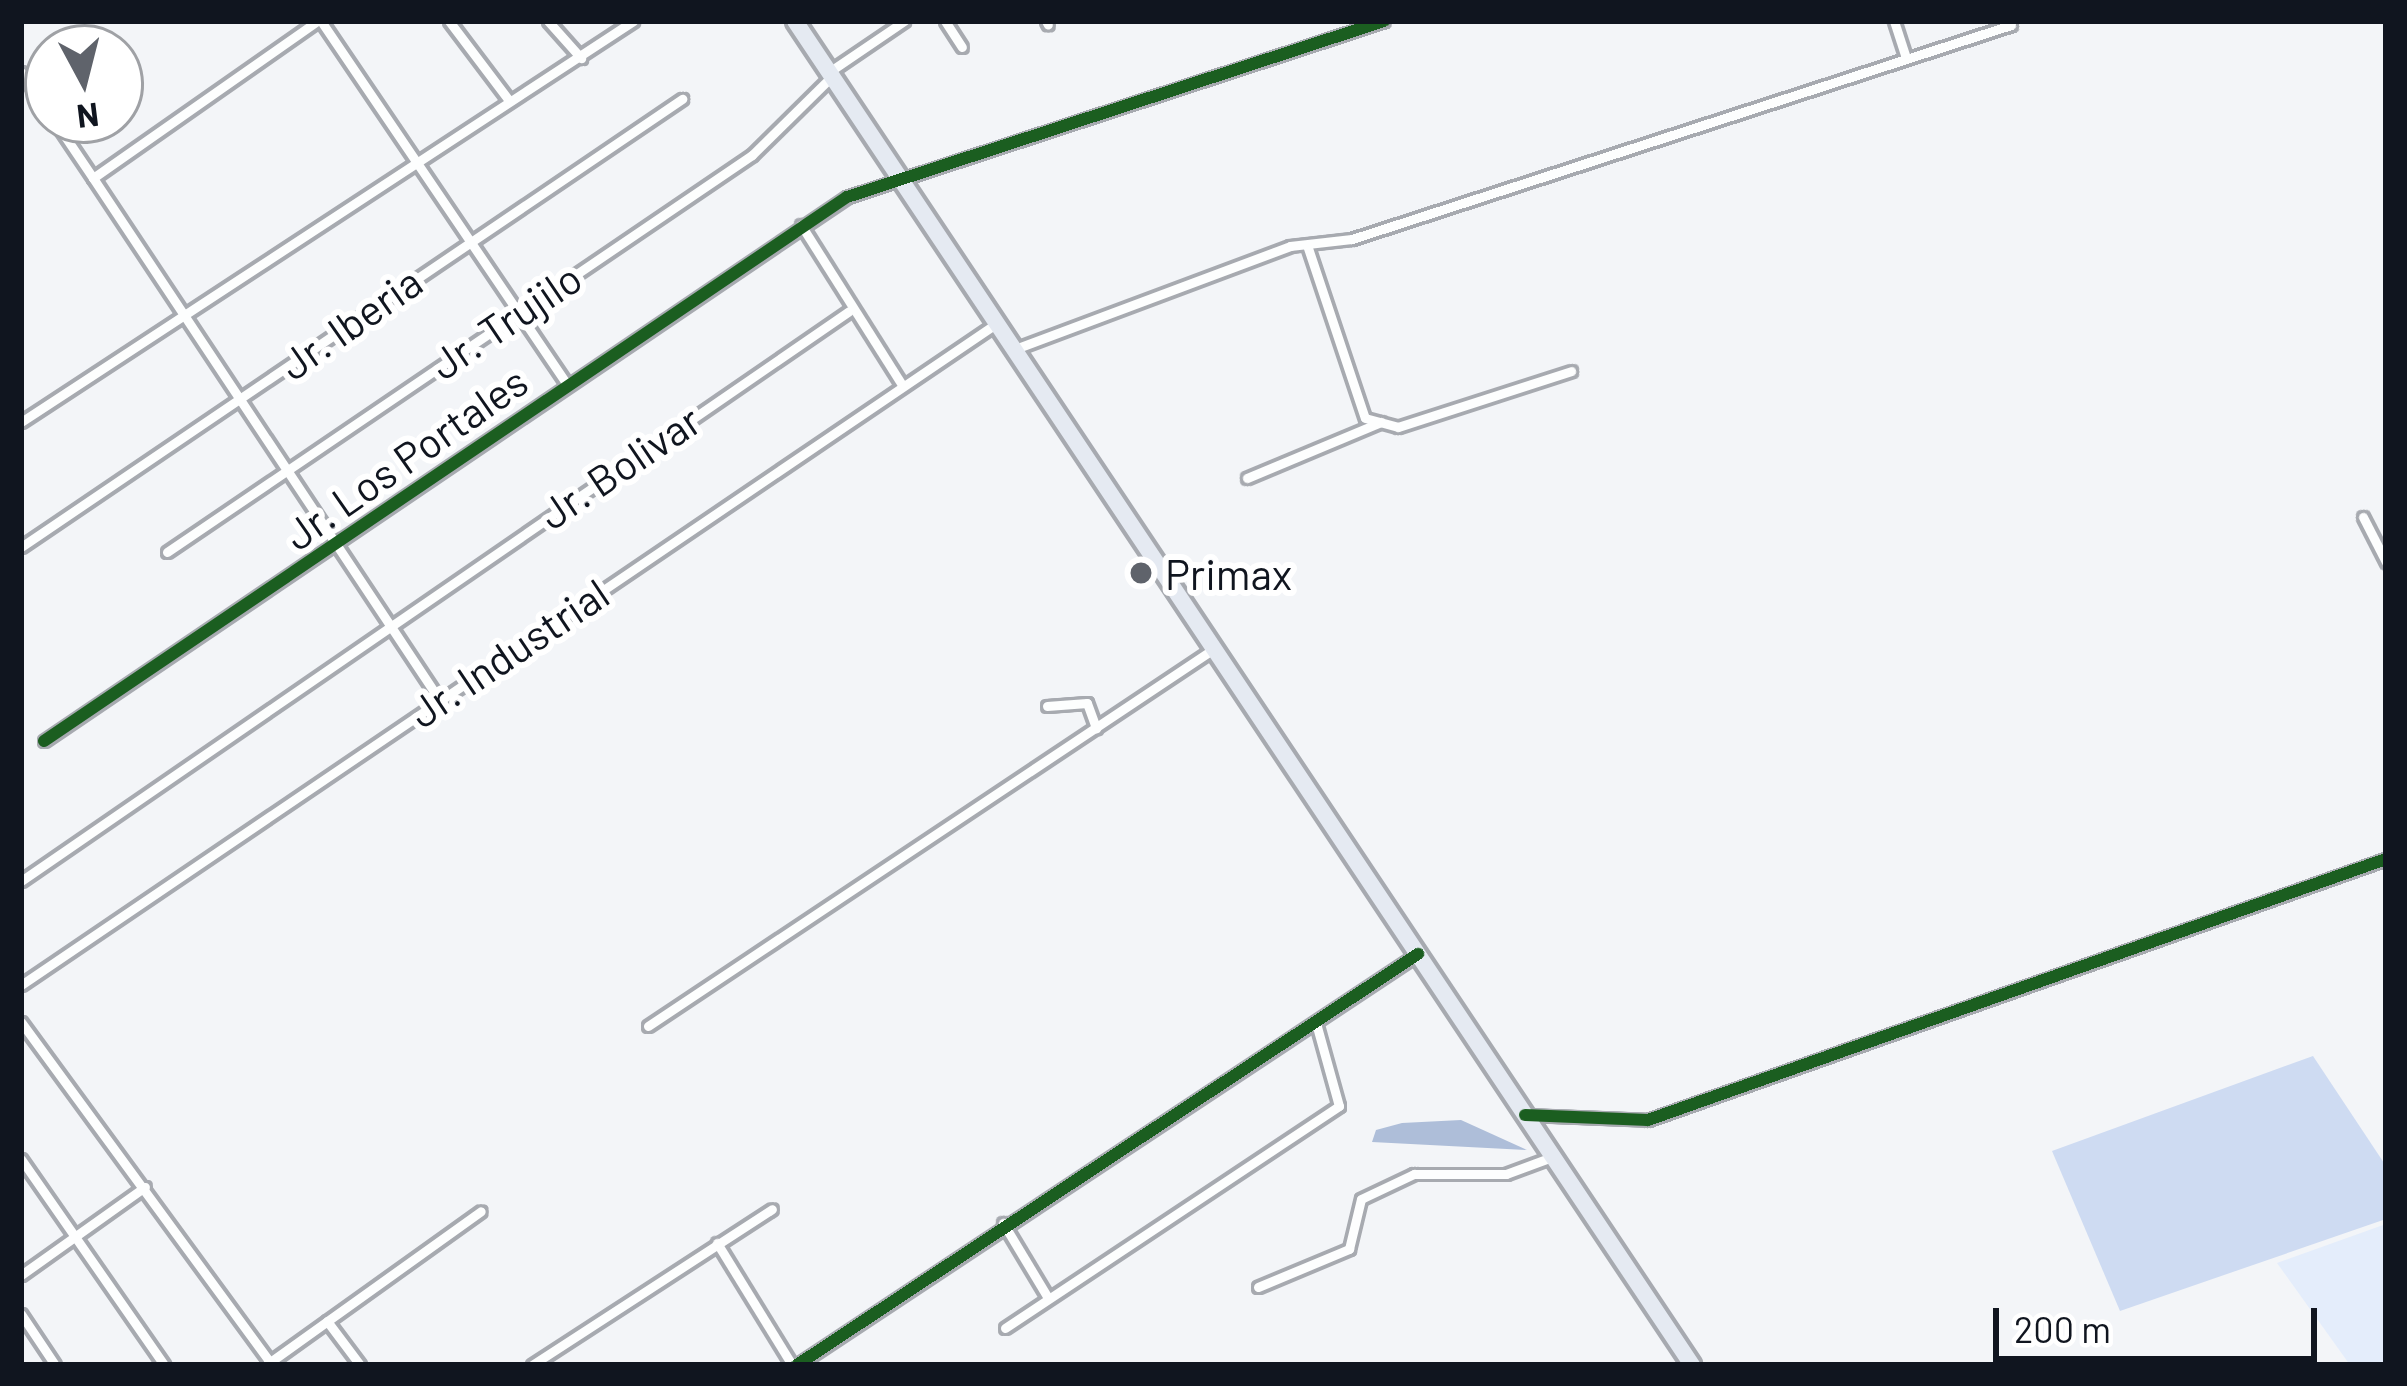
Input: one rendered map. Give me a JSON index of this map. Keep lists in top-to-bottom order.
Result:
{
  "streets": {
    "street": [
      "Jr. Trujilo",
      "Jr. Iberia",
      "Jr. Los Portales",
      "Jr. Bolivar",
      "Jr. Industrial"
    ]
  },
  "places": ["Primax"],
  "scale_bar": "200 m",
  "north": "bottom"
}
